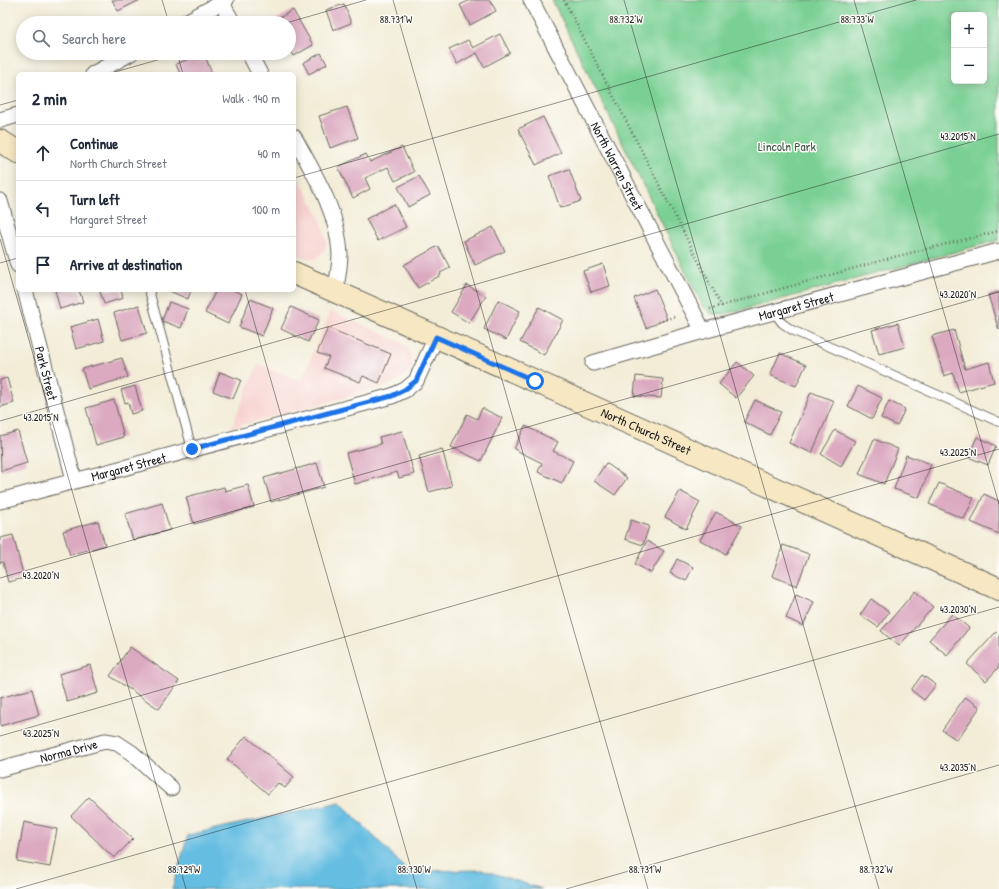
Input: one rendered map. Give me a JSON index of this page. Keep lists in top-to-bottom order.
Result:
{
  "streets": {
    "main road": ["North Church Street"],
    "street": [
      "North Warren Street",
      "Margaret Street",
      "Park Street",
      "Norma Drive"
    ]
  },
  "crossings": [
    ["North Warren Street", "Margaret Street"],
    ["Margaret Street", "Park Street"],
    ["Margaret Street", "North Church Street"]
  ],
  "parks": ["Lincoln Park"],
  "page": {
    "map_buttons": ["+", "−"],
    "search": "Search here",
    "heading": ["2 min", "Walk · 140 m"],
    "list": [
      ["Continue", "North Church Street", "40 m"],
      ["Turn left", "Margaret Street", "100 m"],
      "Arrive at destination"
    ]
  },
  "coordinates": [
    "88.731°W",
    "88.732°W",
    "88.733°W",
    "43.2015°N",
    "43.2020°N",
    "43.2025°N",
    "43.2030°N",
    "43.2035°N",
    "88.729°W",
    "88.730°W"
  ]
}
